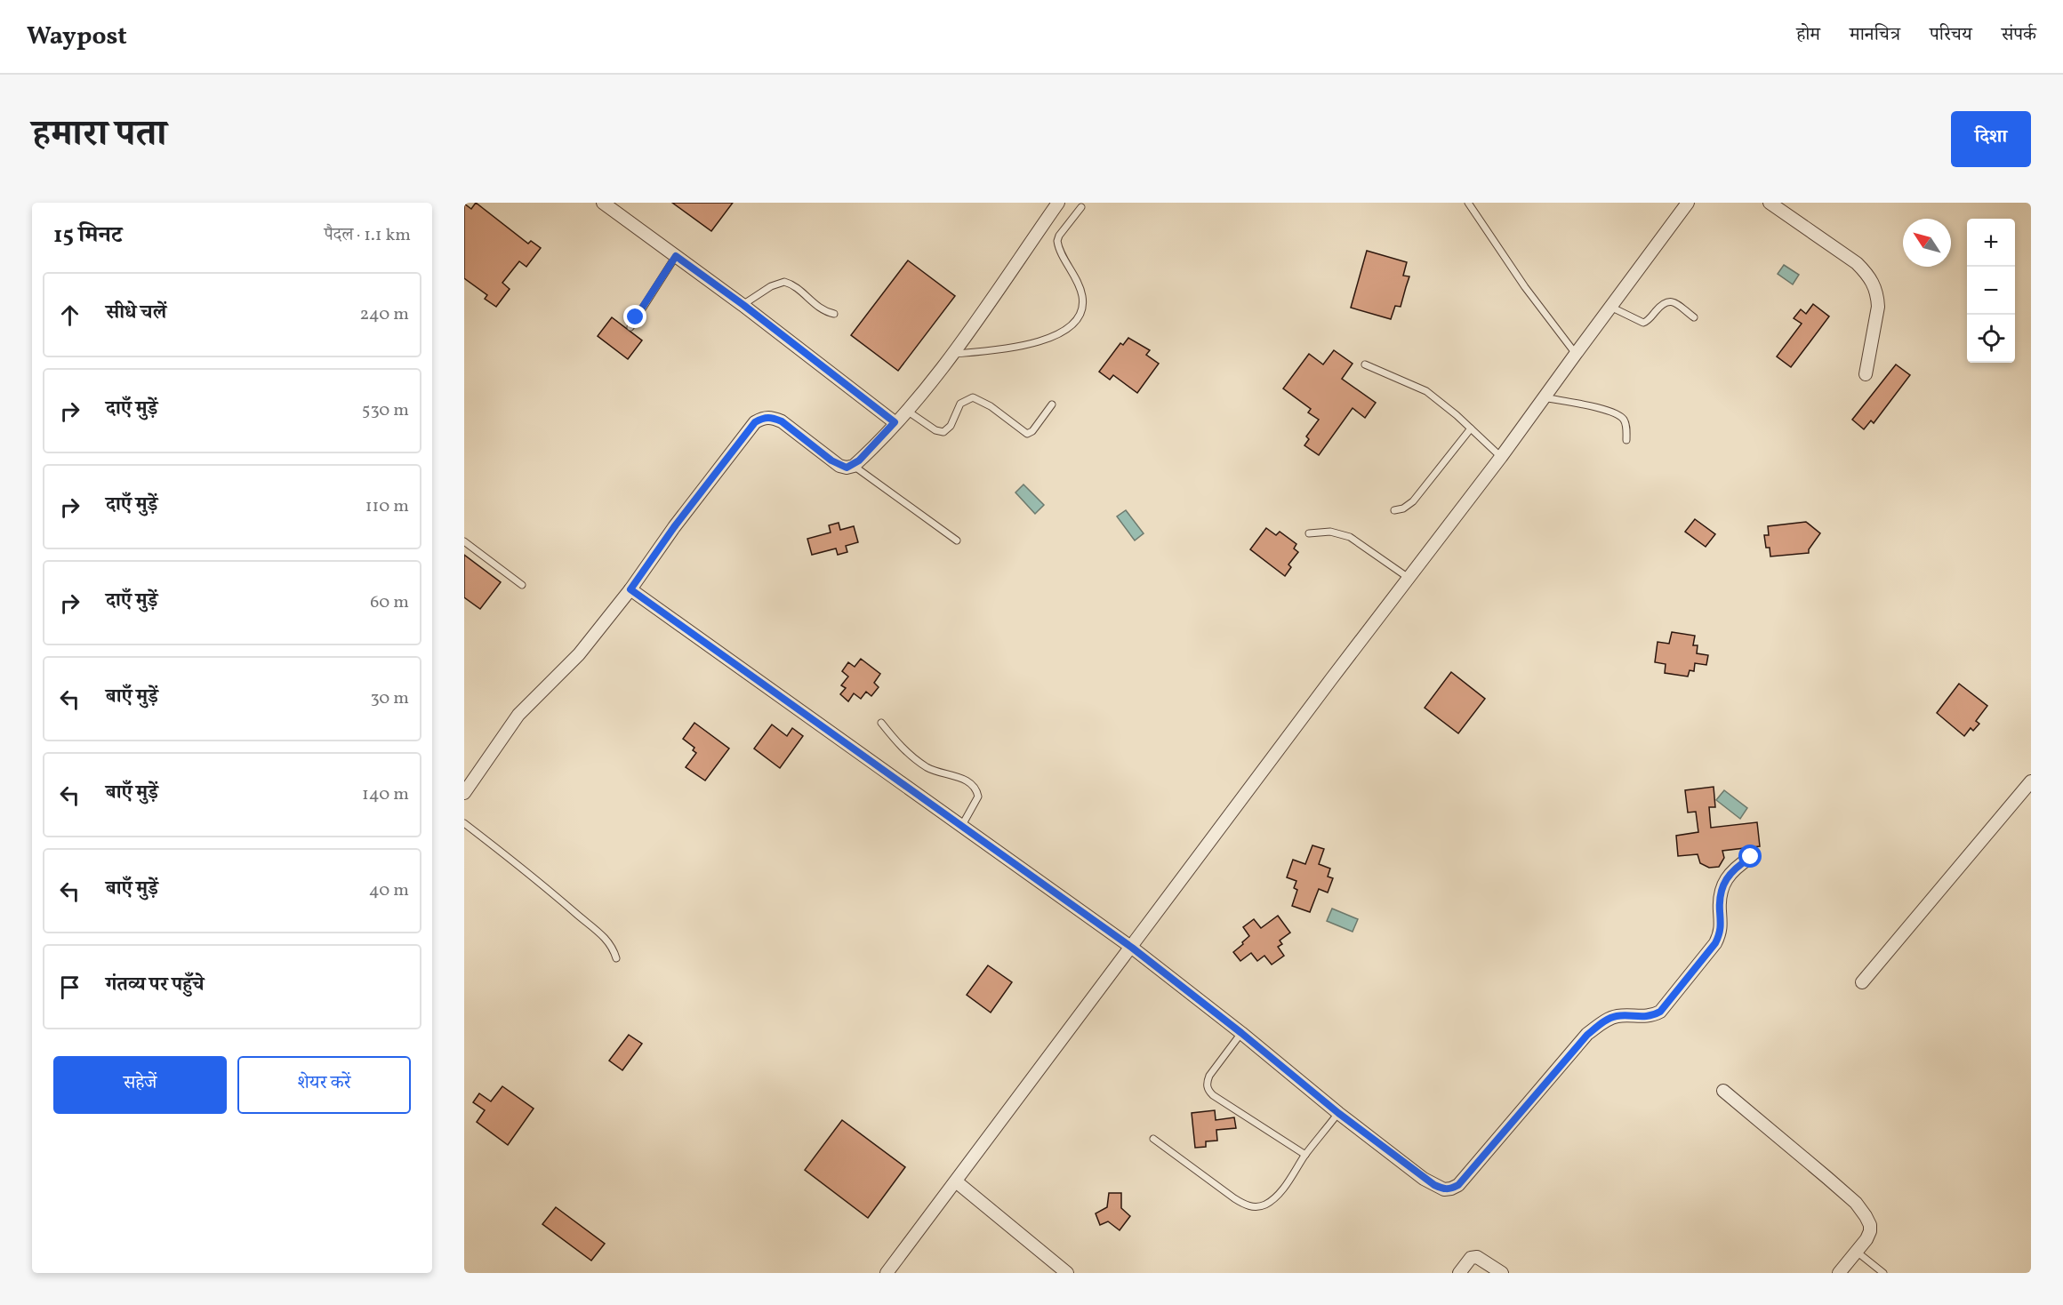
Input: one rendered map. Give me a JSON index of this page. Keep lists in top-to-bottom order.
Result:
{
  "north": "top left",
  "page": {
    "header": "Waypost",
    "nav": [
      "होम",
      "मानचित्र",
      "परिचय",
      "संपर्क"
    ],
    "title": "हमारा पता",
    "buttons": [
      "दिशा",
      ["सहेजें", "शेयर करें"]
    ],
    "heading": ["15 मिनट", "पैदल · 1.1 km"],
    "map_buttons": ["+", "−"],
    "list": [
      ["सीधे चलें", "240 m"],
      ["दाएँ मुड़ें", "530 m"],
      ["दाएँ मुड़ें", "110 m"],
      ["दाएँ मुड़ें", "60 m"],
      ["बाएँ मुड़ें", "30 m"],
      ["बाएँ मुड़ें", "140 m"],
      ["बाएँ मुड़ें", "40 m"],
      "गंतव्य पर पहुँचे"
    ]
  }
}
